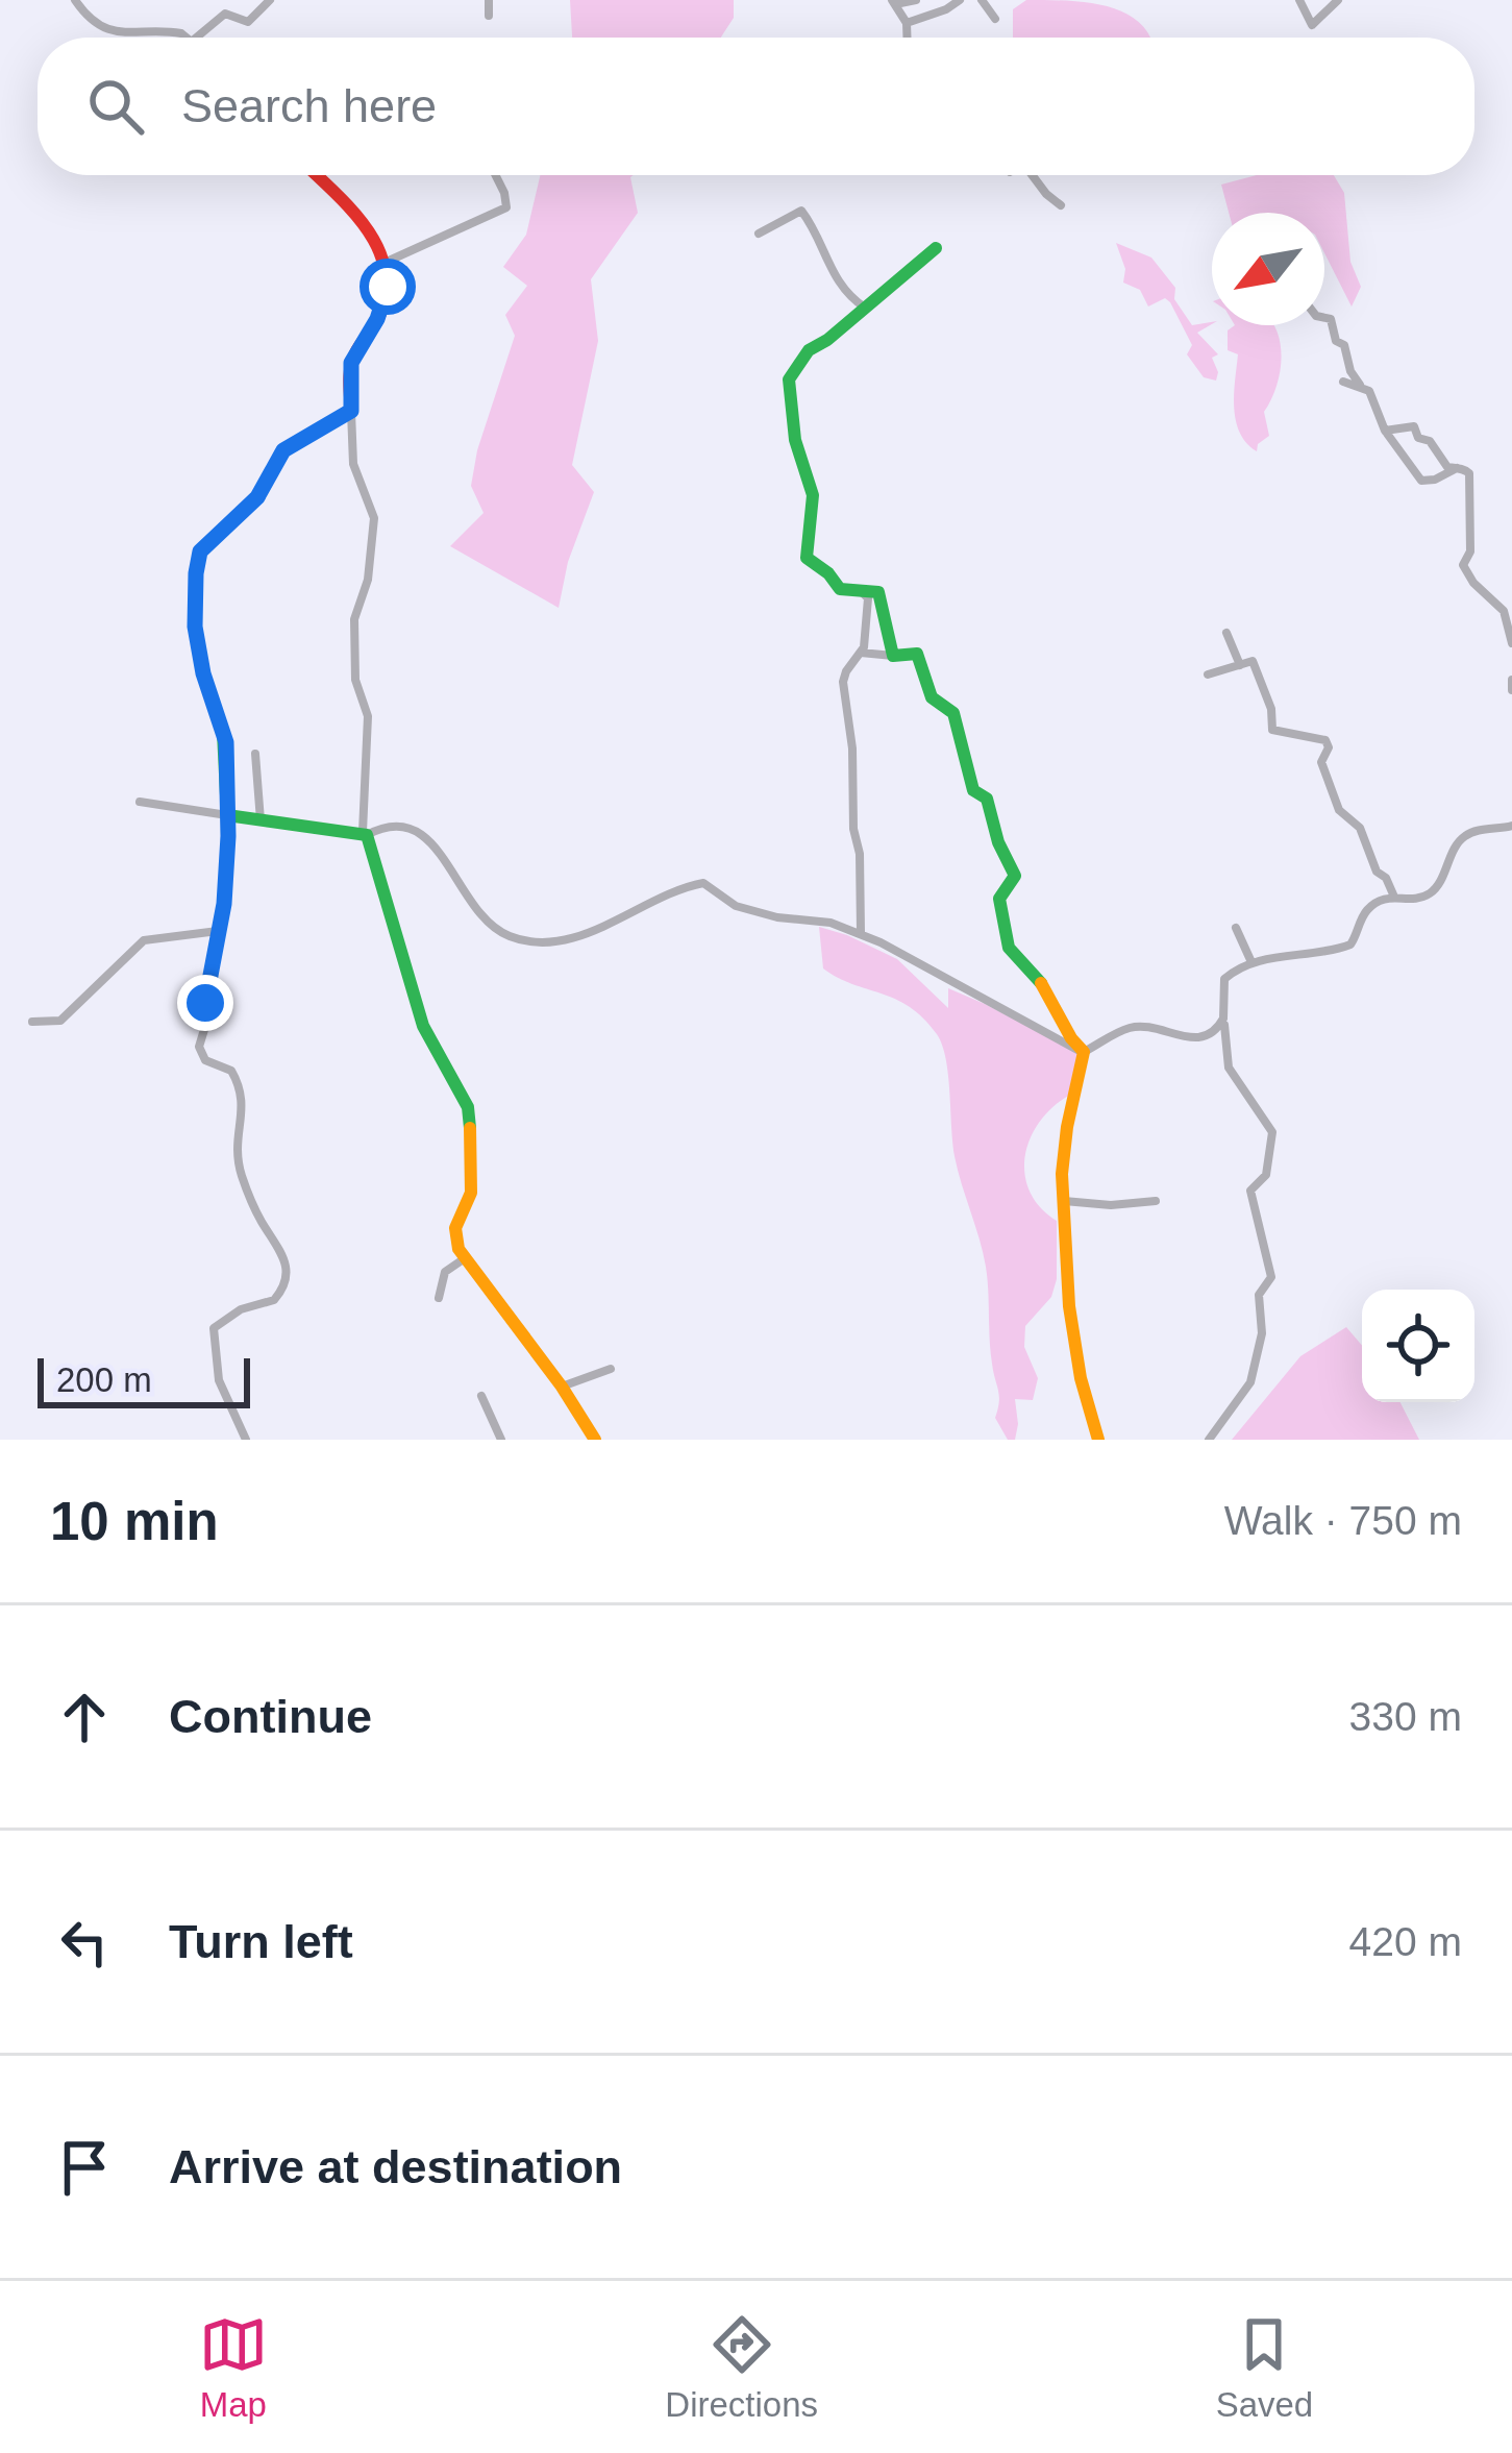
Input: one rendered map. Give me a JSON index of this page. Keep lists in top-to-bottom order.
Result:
{
  "scale_bar": "200 m",
  "north": "bottom left",
  "page": {
    "search": "Search here",
    "scale": "200 m",
    "heading": ["10 min", "Walk · 750 m"],
    "list": [
      ["Continue", "330 m"],
      ["Turn left", "420 m"],
      "Arrive at destination"
    ],
    "nav": ["Map", "Directions", "Saved"]
  }
}
